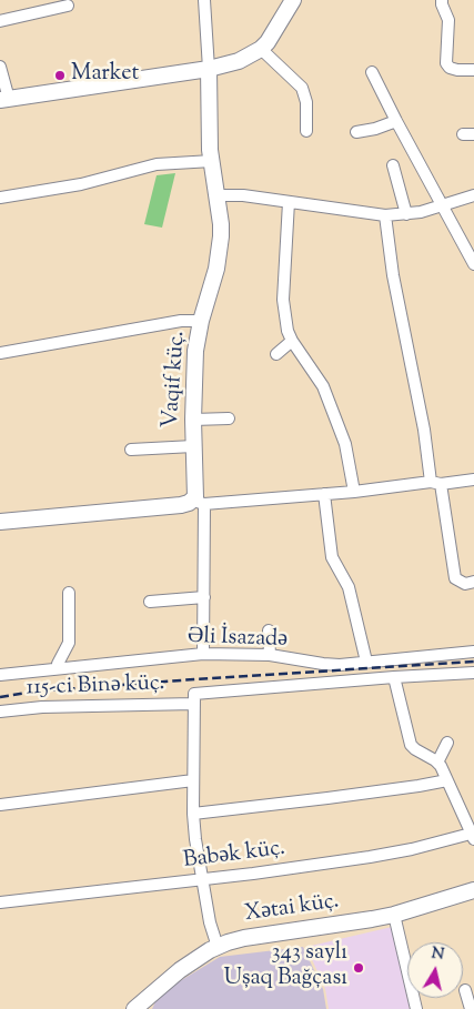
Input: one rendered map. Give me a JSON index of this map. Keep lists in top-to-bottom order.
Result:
{
  "streets": {
    "street": [
      "Vaqif küç.",
      "Əli İsazadə",
      "115-ci Binə küç.",
      "Babək küç.",
      "Xətai küç."
    ]
  },
  "places": ["Market", "343 saylı Uşaq Bağçası"],
  "north": "top"
}
